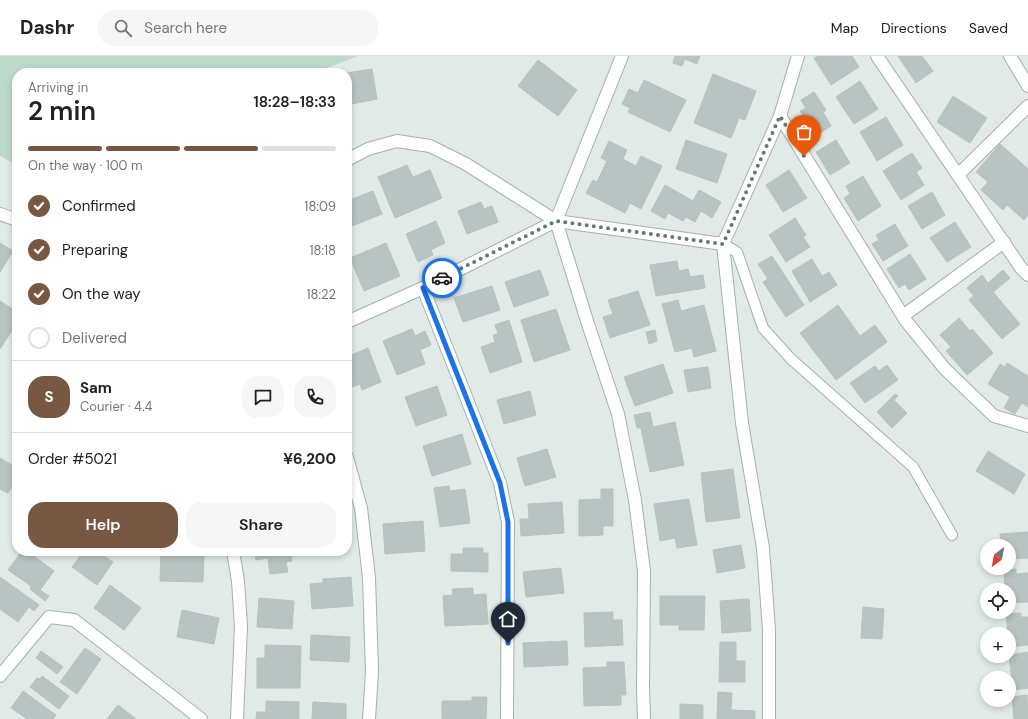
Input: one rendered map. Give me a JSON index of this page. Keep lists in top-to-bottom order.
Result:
{
  "north": "bottom left",
  "page": {
    "header": "Dashr",
    "search": "Search here",
    "nav": ["Map", "Directions", "Saved"],
    "heading": ["2 min", "Arriving in", "18:28–18:33"],
    "panel": [
      "Sam",
      "Courier · 4.4",
      "Order #5021",
      "¥6,200"
    ],
    "bar": "On the way · 100 m",
    "list": [
      ["Confirmed", "18:09"],
      ["Preparing", "18:18"],
      ["On the way", "18:22"],
      "Delivered"
    ],
    "round": "S",
    "buttons": ["Help", "Share"],
    "map_buttons": ["+", "−"]
  }
}
